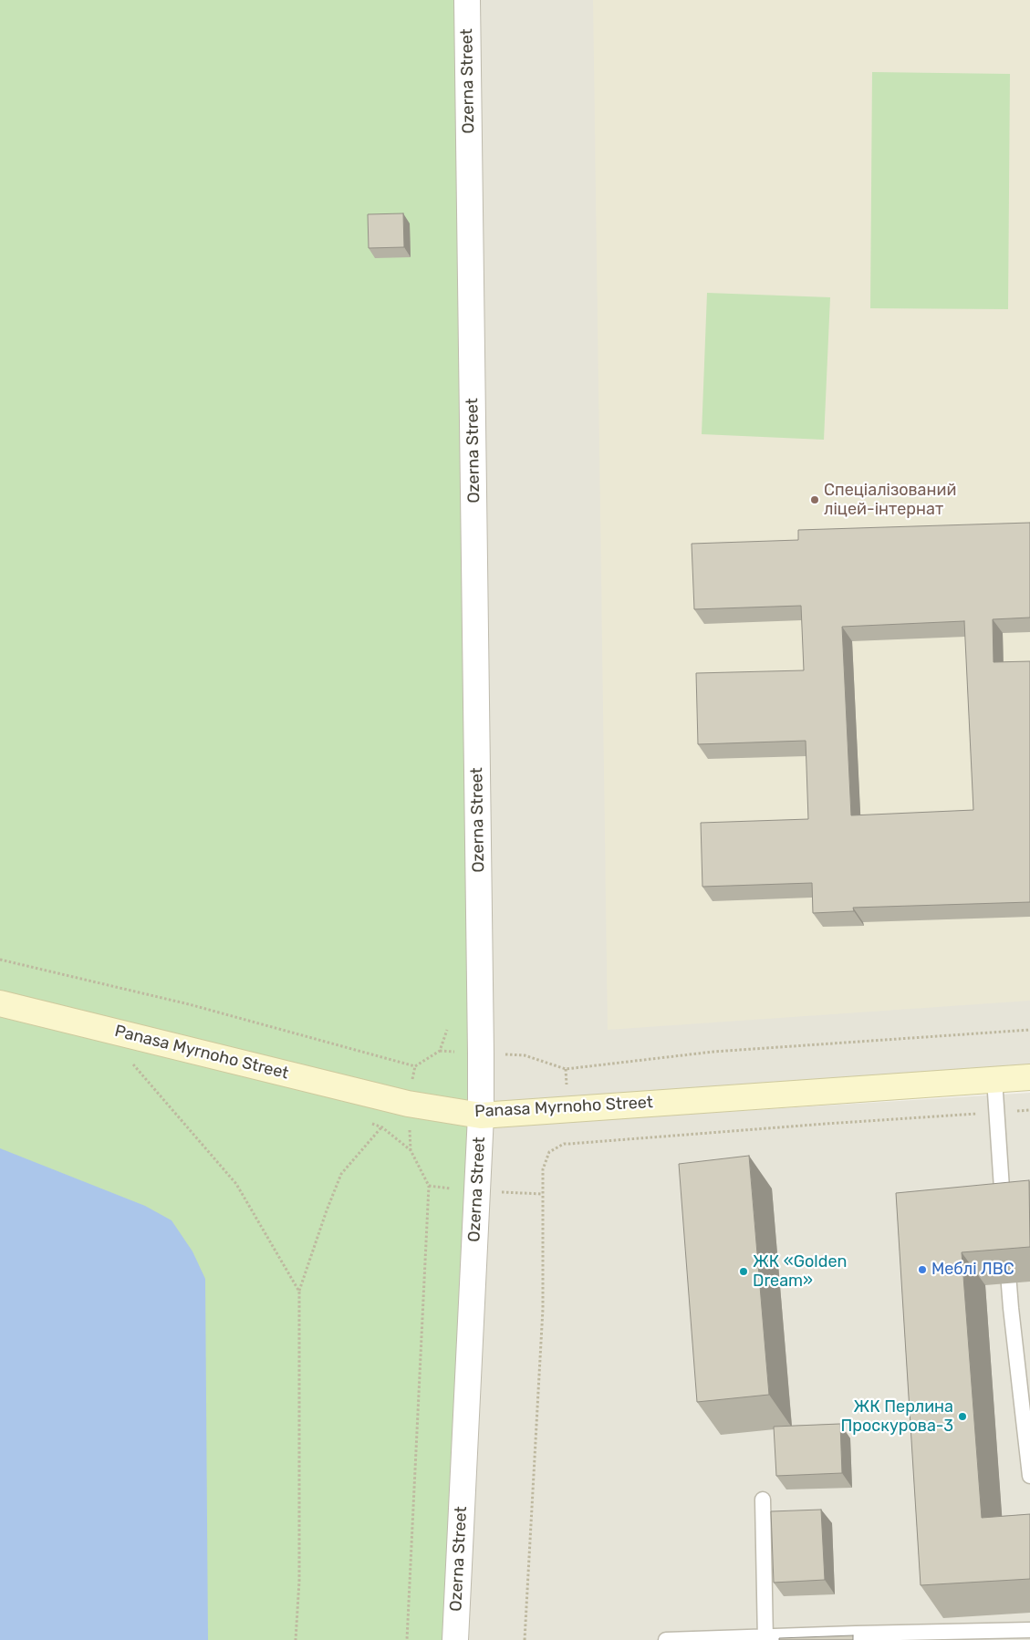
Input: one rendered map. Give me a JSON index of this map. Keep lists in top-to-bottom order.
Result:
{
  "streets": {
    "main road": ["Panasa Myrnoho Street"],
    "street": ["Ozerna Street"]
  },
  "crossings": [
    ["Ozerna Street", "Panasa Myrnoho Street"]
  ],
  "places": [
    "Спеціалізований ліцей-інтернат",
    "Меблі ЛВС",
    "ЖК «Golden Dream»",
    "ЖК Перлина Проскурова-3"
  ]
}
